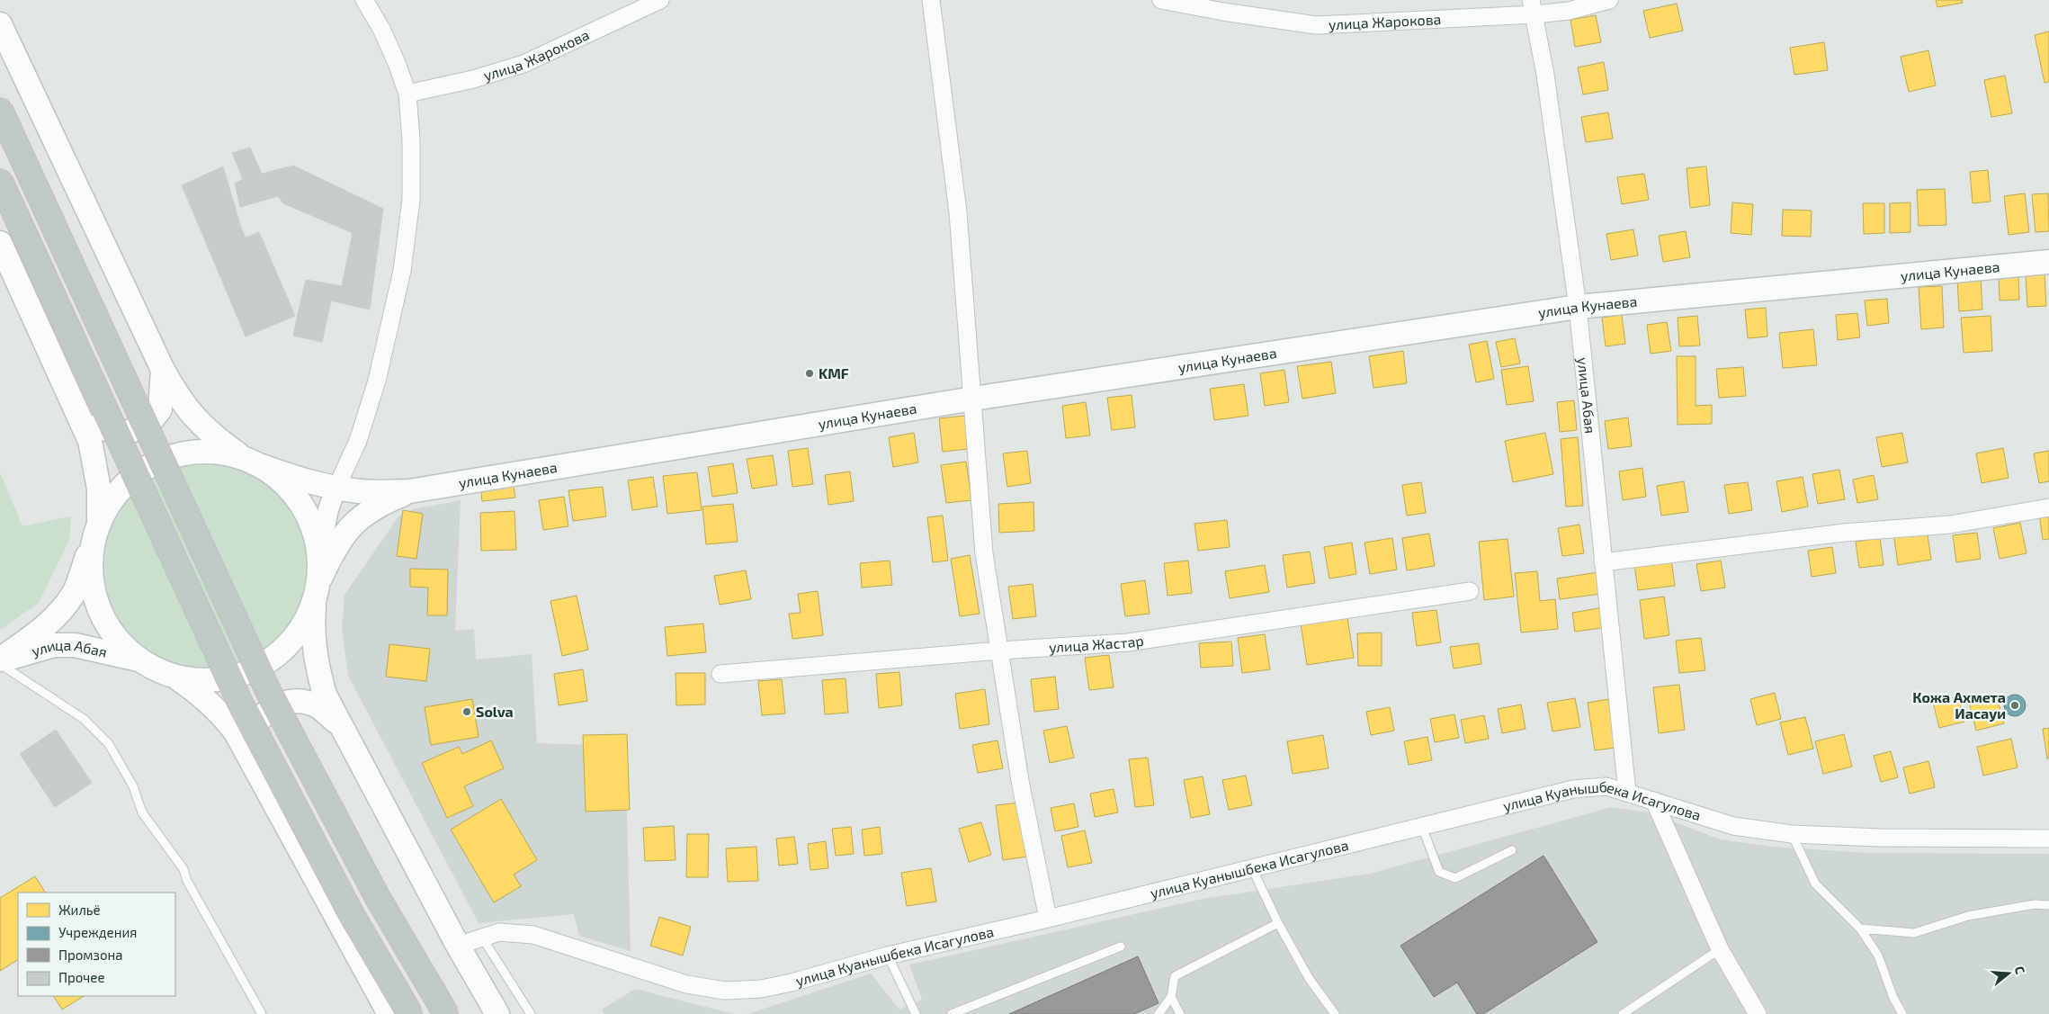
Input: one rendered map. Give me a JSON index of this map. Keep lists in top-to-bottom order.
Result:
{
  "streets": {
    "main road": ["улица Кунаева", "улица Абая"],
    "street": ["улица Жарокова", "улица Жастар", "улица Куанышбека Исагулова"]
  },
  "crossings": [
    ["улица Жарокова", "улица Абая"],
    ["улица Кунаева", "улица Абая"],
    ["улица Абая", "улица Куанышбека Исагулова"]
  ],
  "places": ["KMF", "Кожа Ахмета Иасауи", "Solva"],
  "legend": [
    "Жильё",
    "Учреждения",
    "Промзона",
    "Прочее"
  ],
  "north": "right"
}
